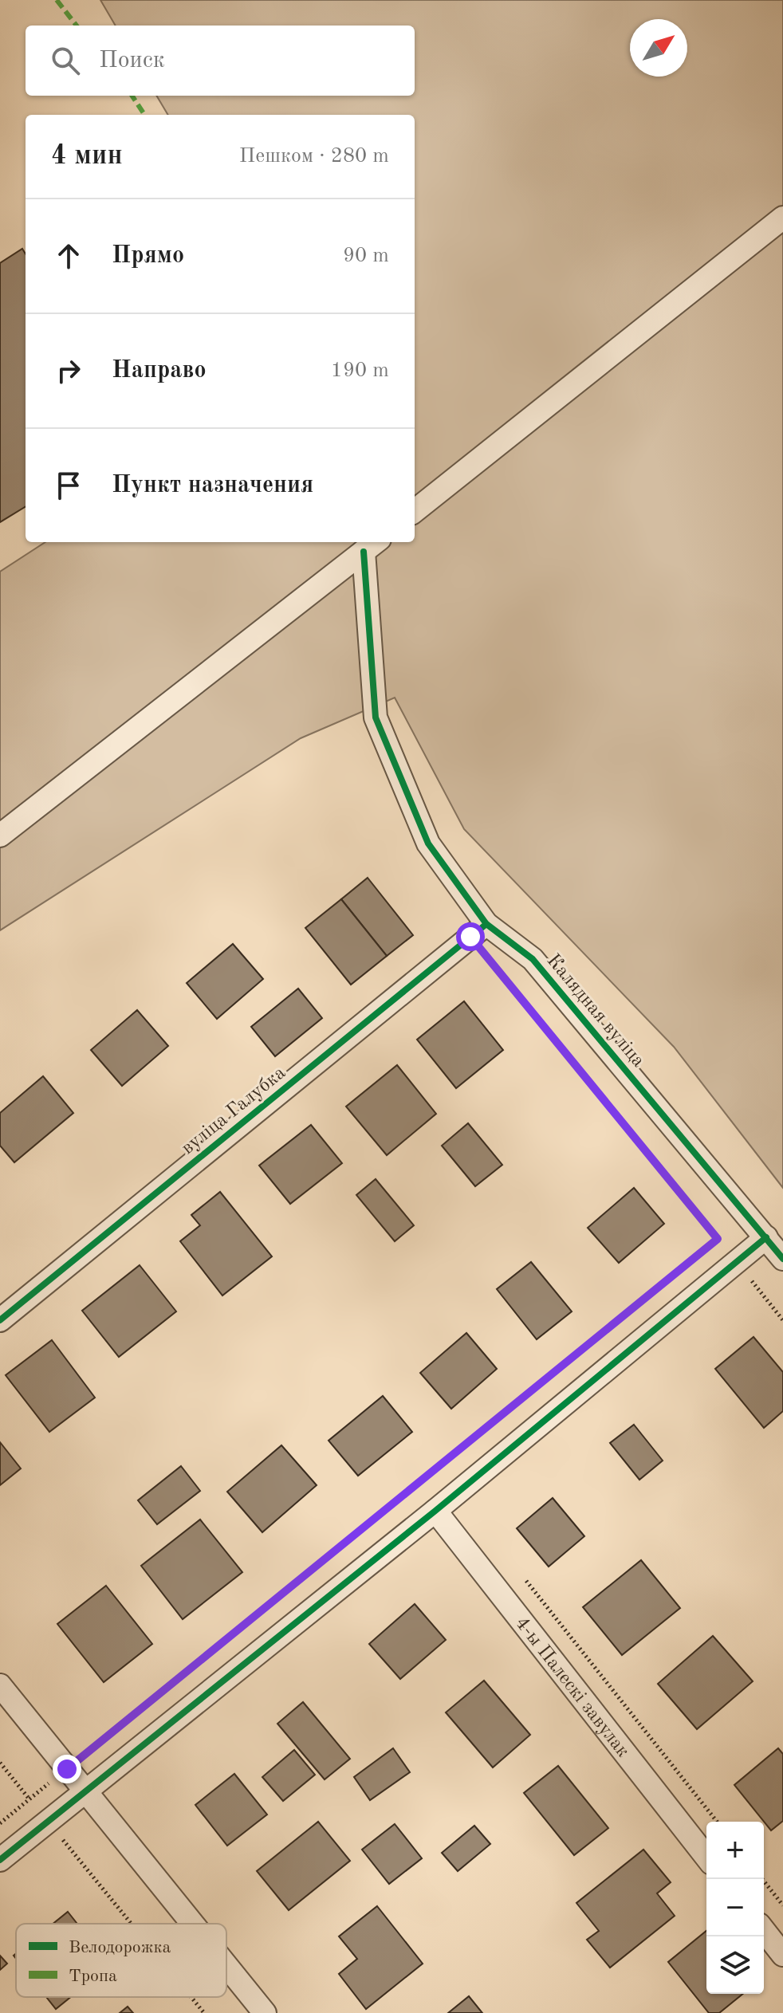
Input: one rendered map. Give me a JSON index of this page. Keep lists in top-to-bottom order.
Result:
{
  "streets": {
    "street": ["Калядная вуліца", "вуліца Галубка", "4-ы Палескі завулак"]
  },
  "crossings": [
    ["Калядная вуліца", "вуліца Галубка"]
  ],
  "legend": ["Велодорожка", "Тропа"],
  "north": "top right",
  "page": {
    "search": "Поиск",
    "heading": ["4 мин", "Пешком · 280 m"],
    "list": [
      ["Прямо", "90 m"],
      ["Направо", "190 m"],
      "Пункт назначения"
    ],
    "map_buttons": ["+", "−"]
  }
}
